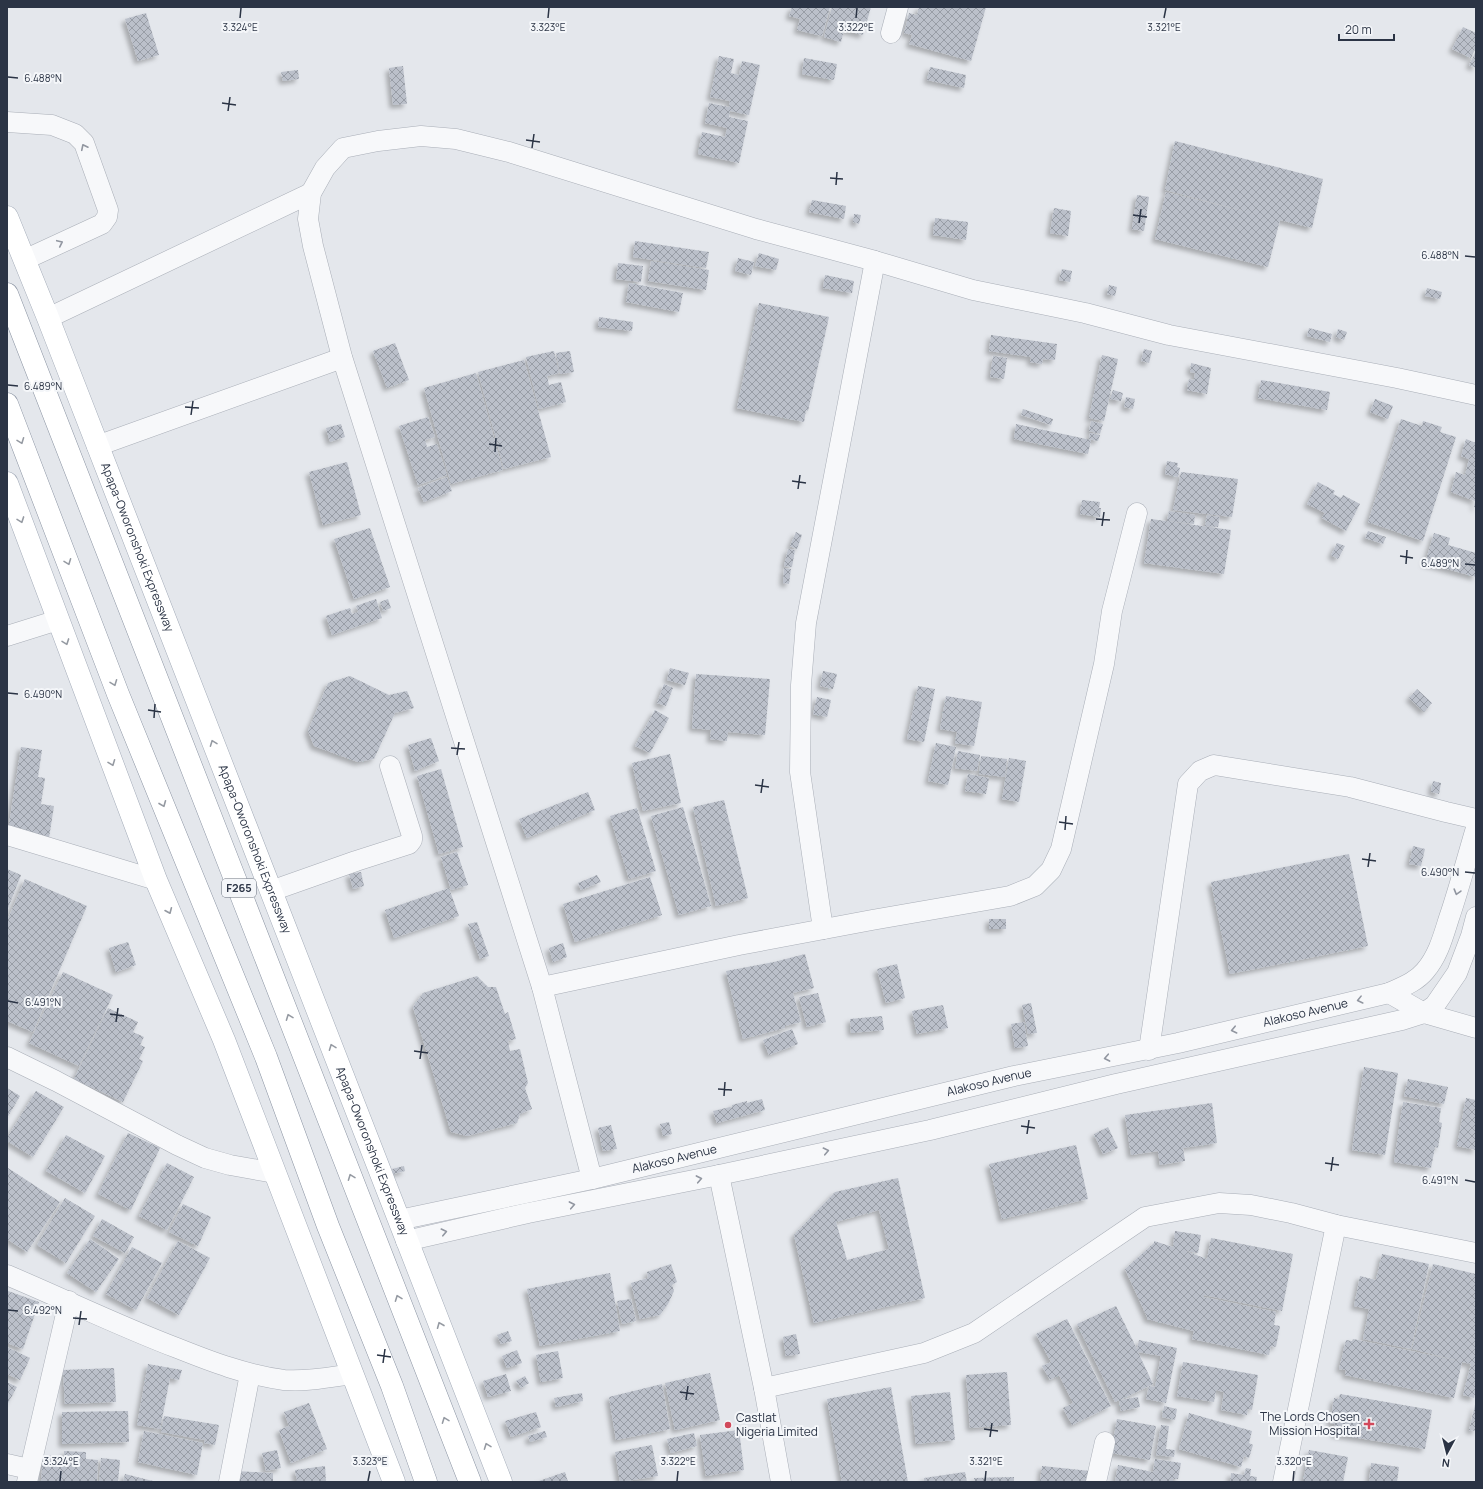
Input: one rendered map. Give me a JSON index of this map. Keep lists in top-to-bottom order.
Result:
{
  "streets": {
    "main road": ["Apapa-Oworonshoki Expressway", "F265"],
    "street": ["Alakoso Avenue"]
  },
  "crossings": [
    ["Apapa-Oworonshoki Expressway", "Alakoso Avenue"]
  ],
  "places": {
    "health": ["The Lords Chosen Mission Hospital"],
    "other": ["Castlat Nigeria Limited"]
  },
  "scale_bar": "20 m",
  "north": "bottom",
  "coordinates": [
    "3.324°E",
    "3.323°E",
    "3.322°E",
    "3.321°E",
    "6.488°N",
    "6.489°N",
    "6.490°N",
    "6.491°N",
    "6.492°N",
    "3.320°E"
  ]
}
